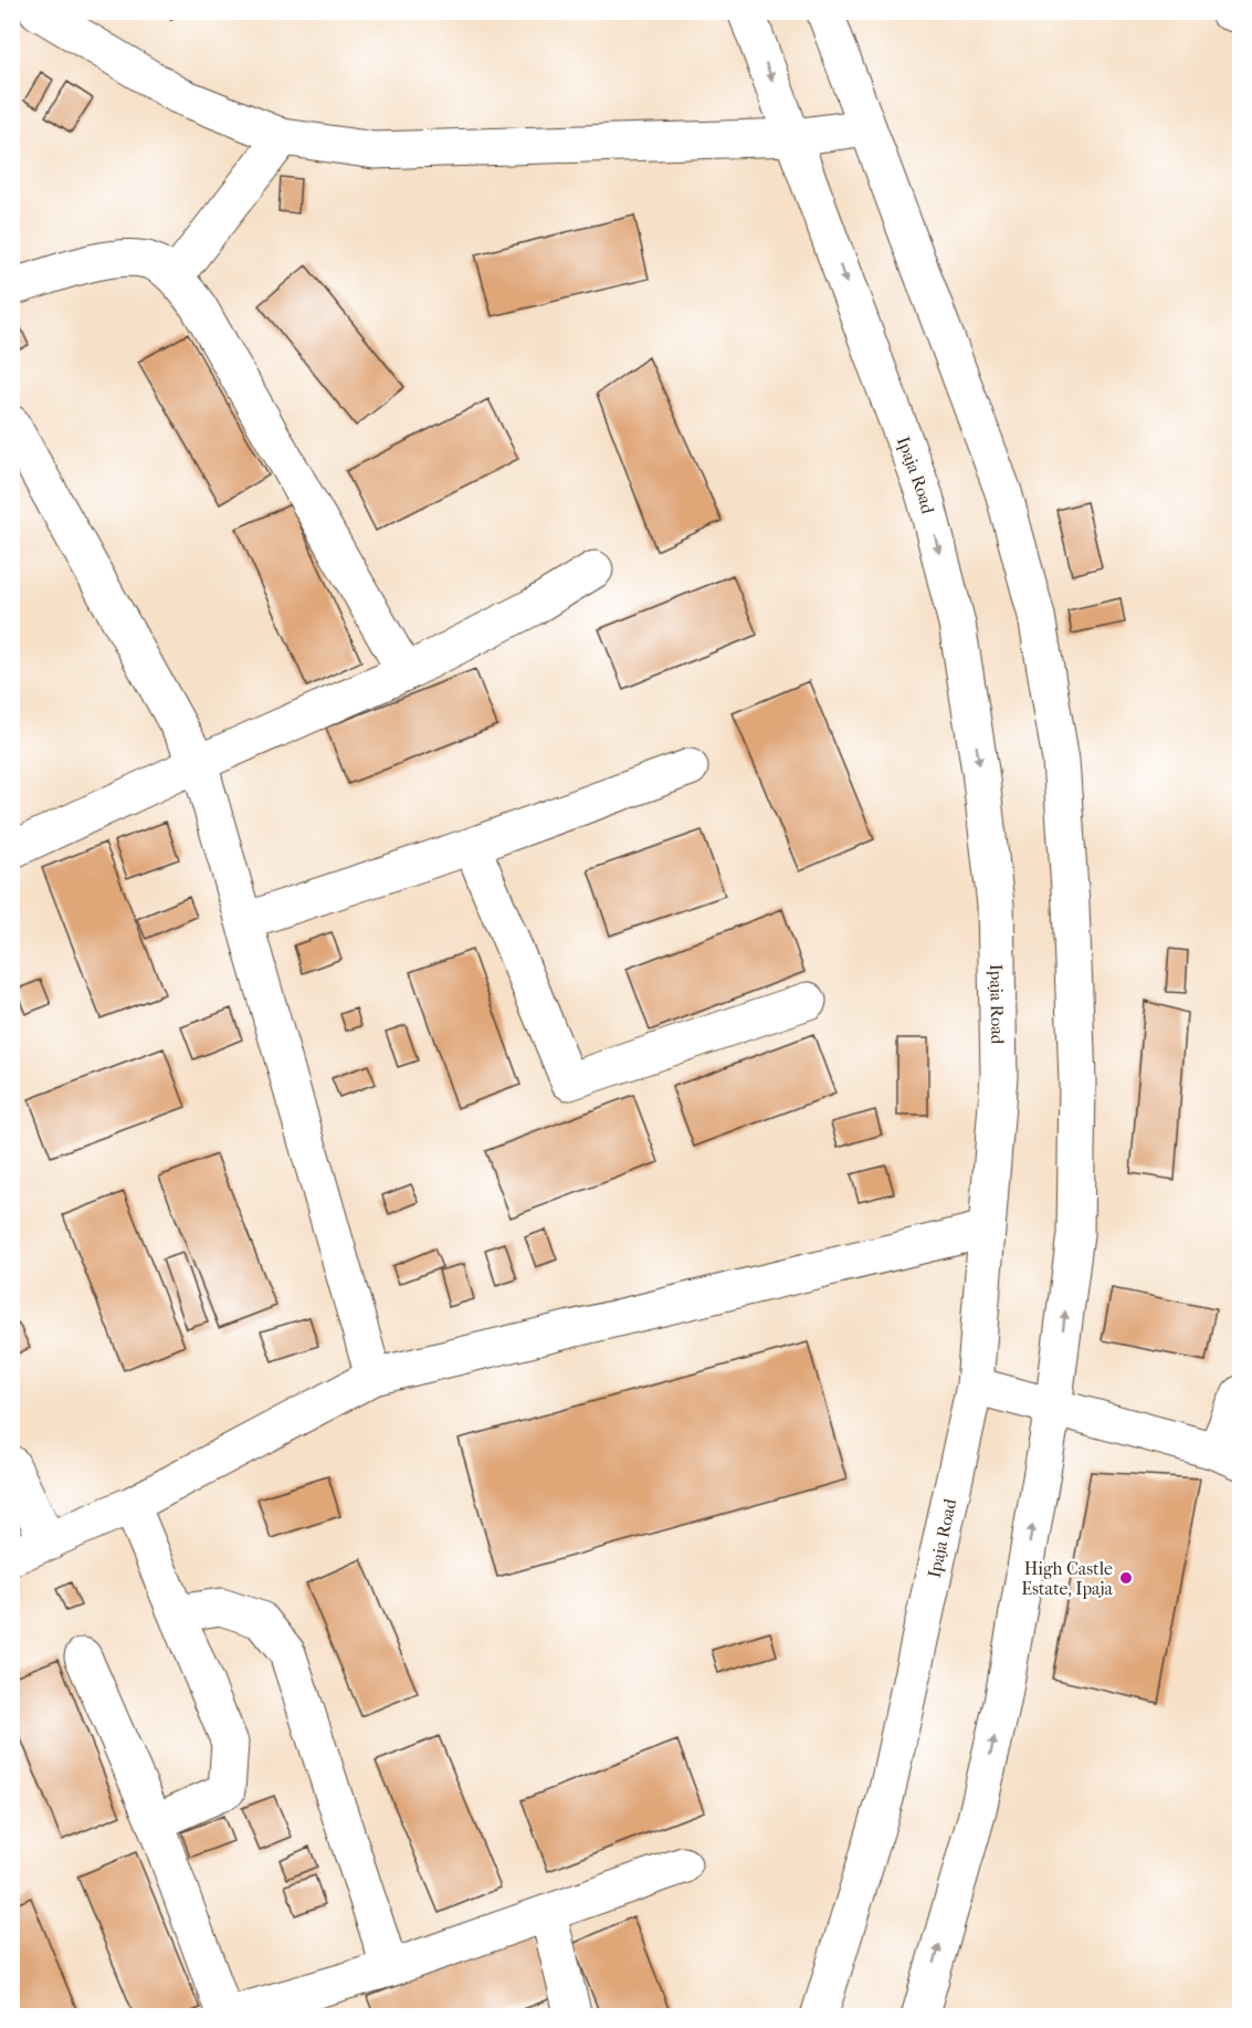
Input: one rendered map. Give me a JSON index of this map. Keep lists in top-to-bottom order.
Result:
{
  "streets": {
    "street": ["Ipaja Road"]
  },
  "places": ["High Castle Estate, Ipaja"]
}
